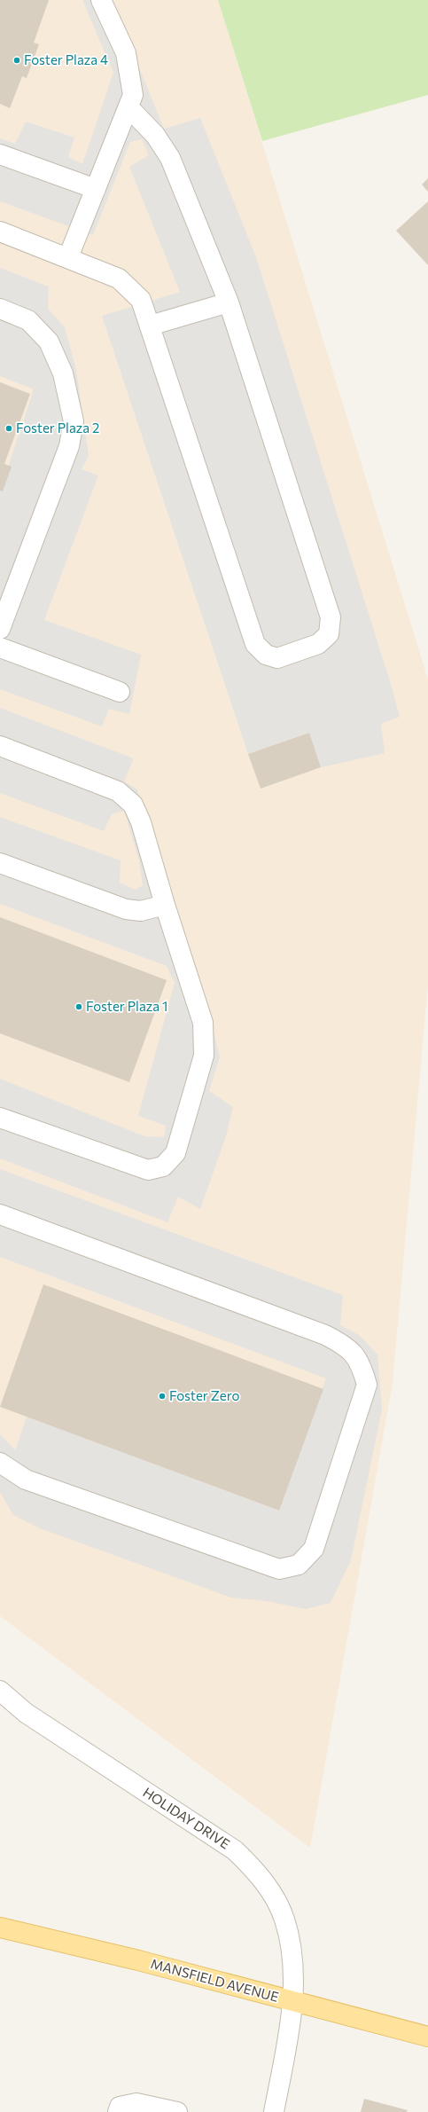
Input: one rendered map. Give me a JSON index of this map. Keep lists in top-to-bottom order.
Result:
{
  "streets": {
    "main road": ["MANSFIELD AVENUE"],
    "street": ["HOLIDAY DRIVE"]
  },
  "crossings": [
    ["HOLIDAY DRIVE", "MANSFIELD AVENUE"]
  ],
  "places": [
    "Foster Plaza 4",
    "Foster Plaza 2",
    "Foster Plaza 1",
    "Foster Zero"
  ]
}
